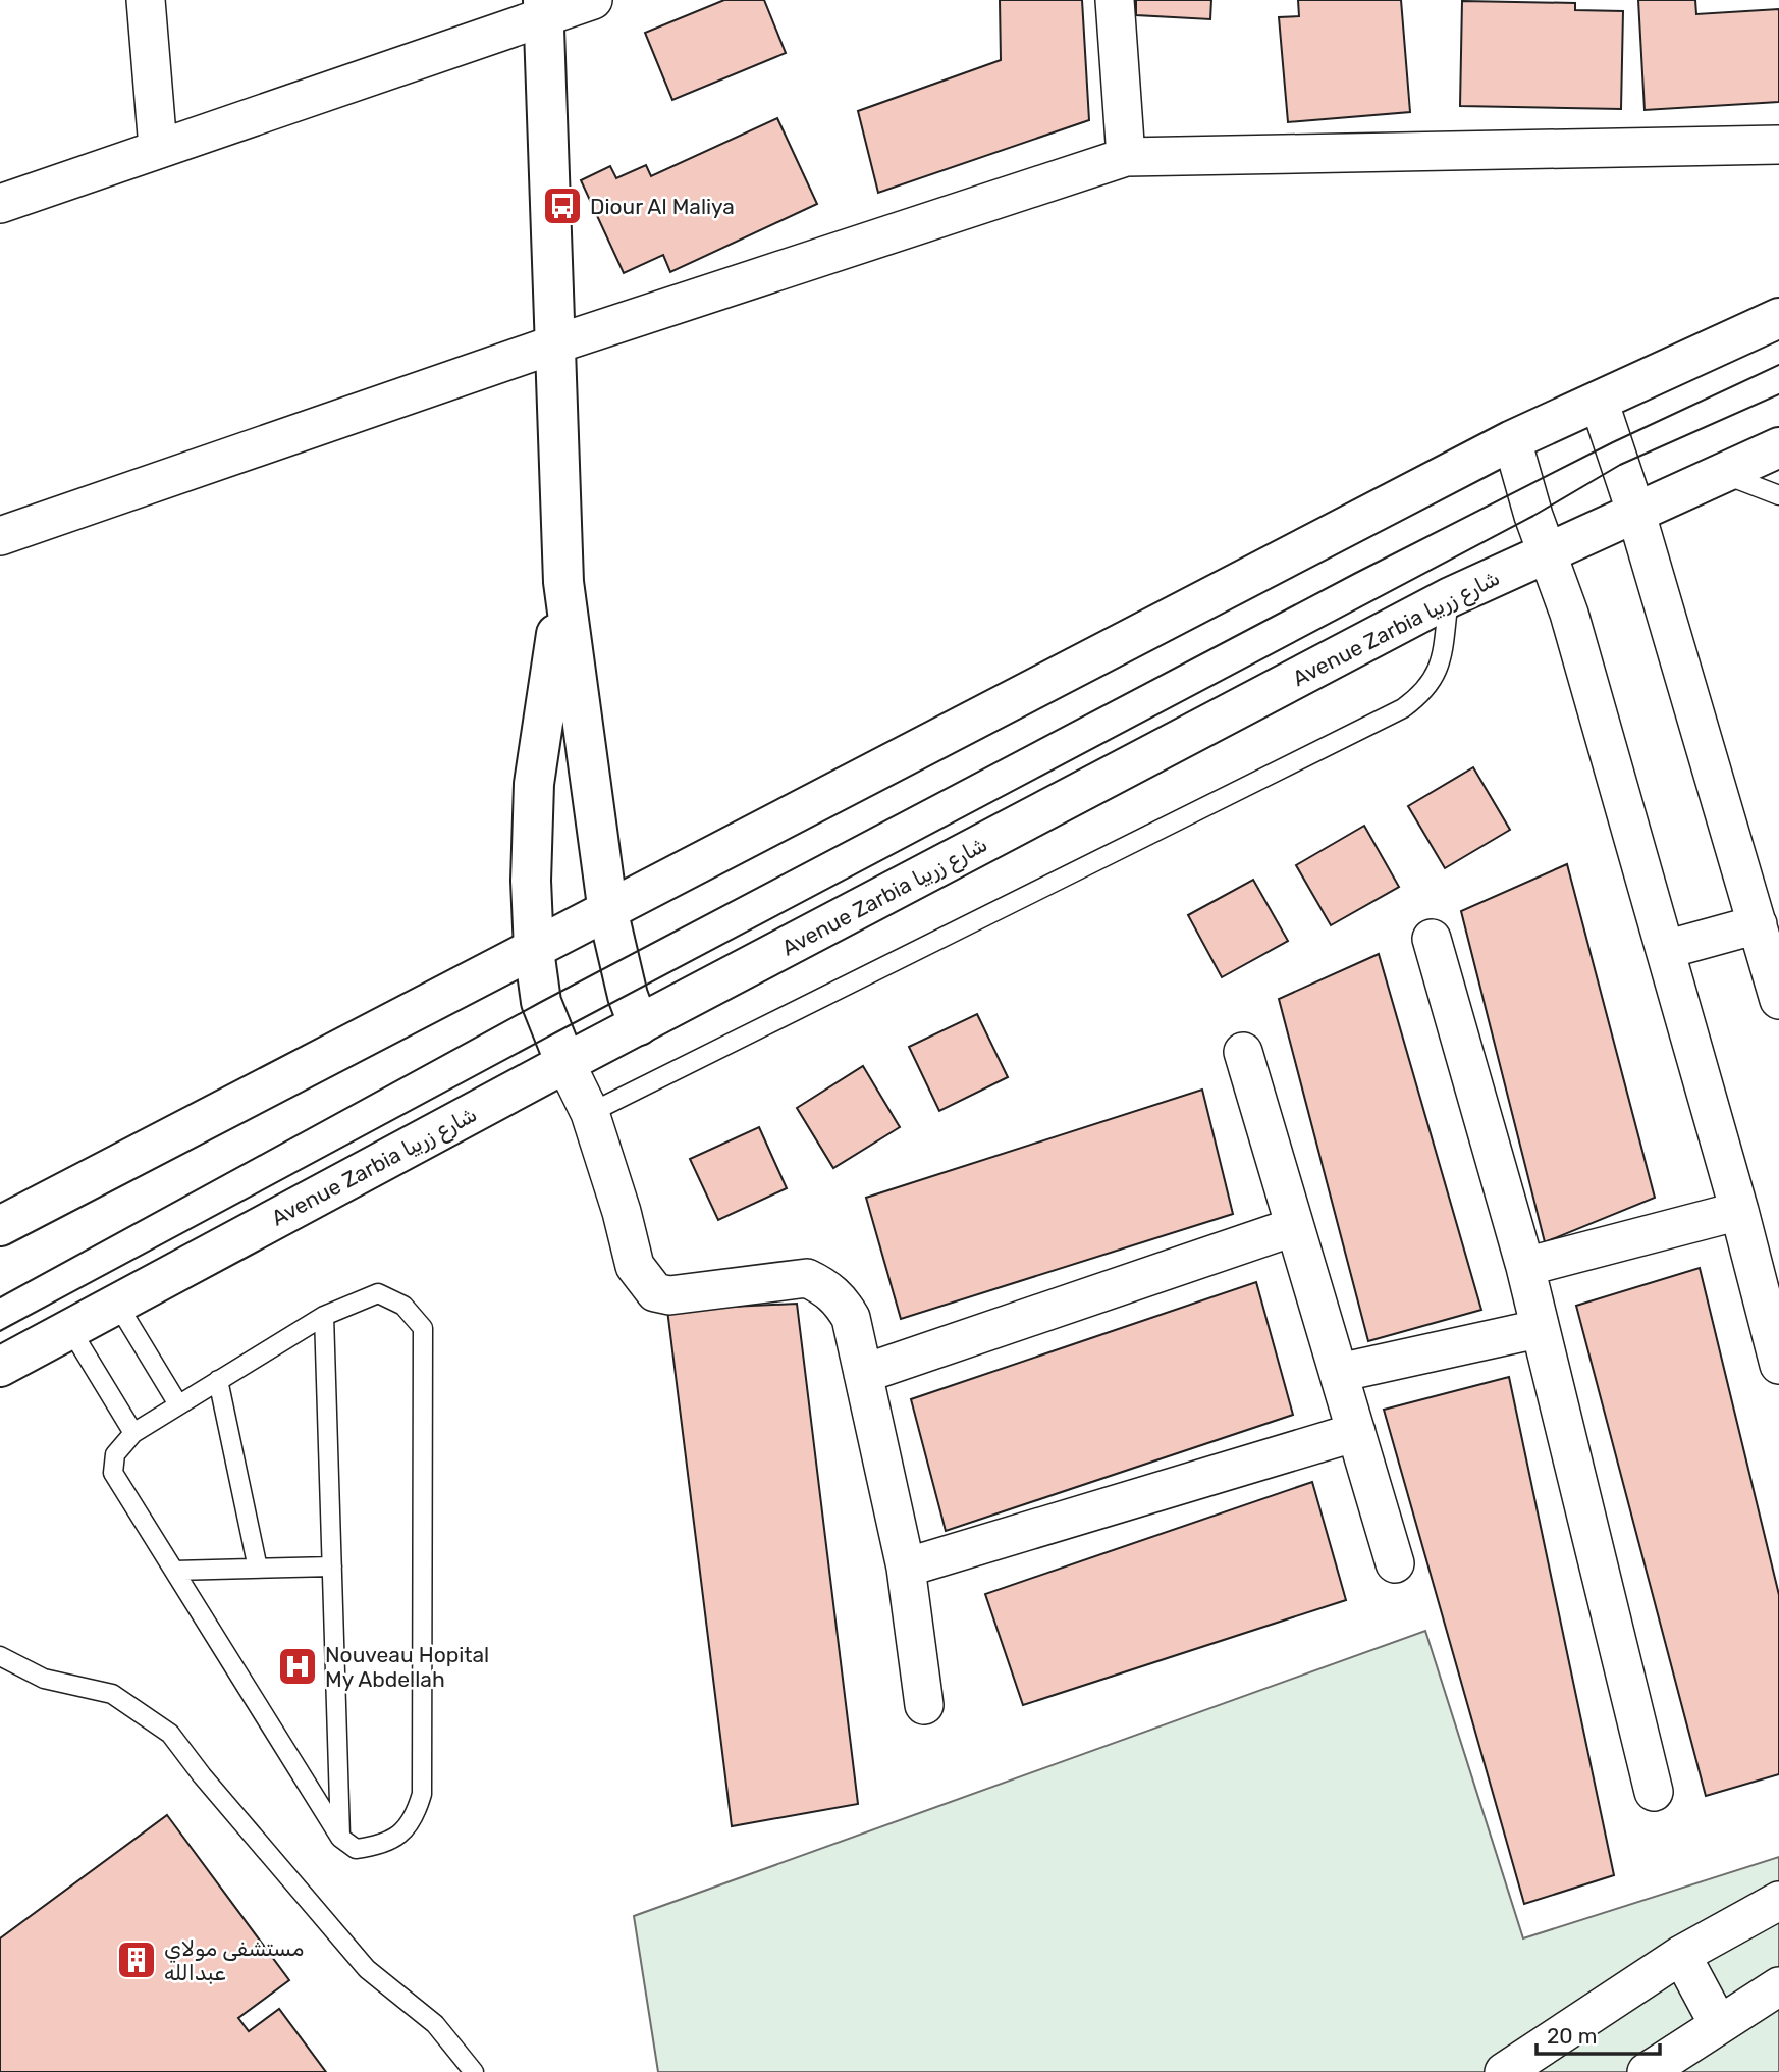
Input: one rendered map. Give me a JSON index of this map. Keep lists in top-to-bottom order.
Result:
{
  "streets": {
    "main road": ["Avenue Zarbia شارع زربيا"]
  },
  "places": {
    "bus stop": ["Diour Al Maliya"],
    "hospital": ["Nouveau Hopital My Abdellah"],
    "building": ["مستشفى مولاي عبدالله"]
  },
  "scale_bar": "20 m"
}
